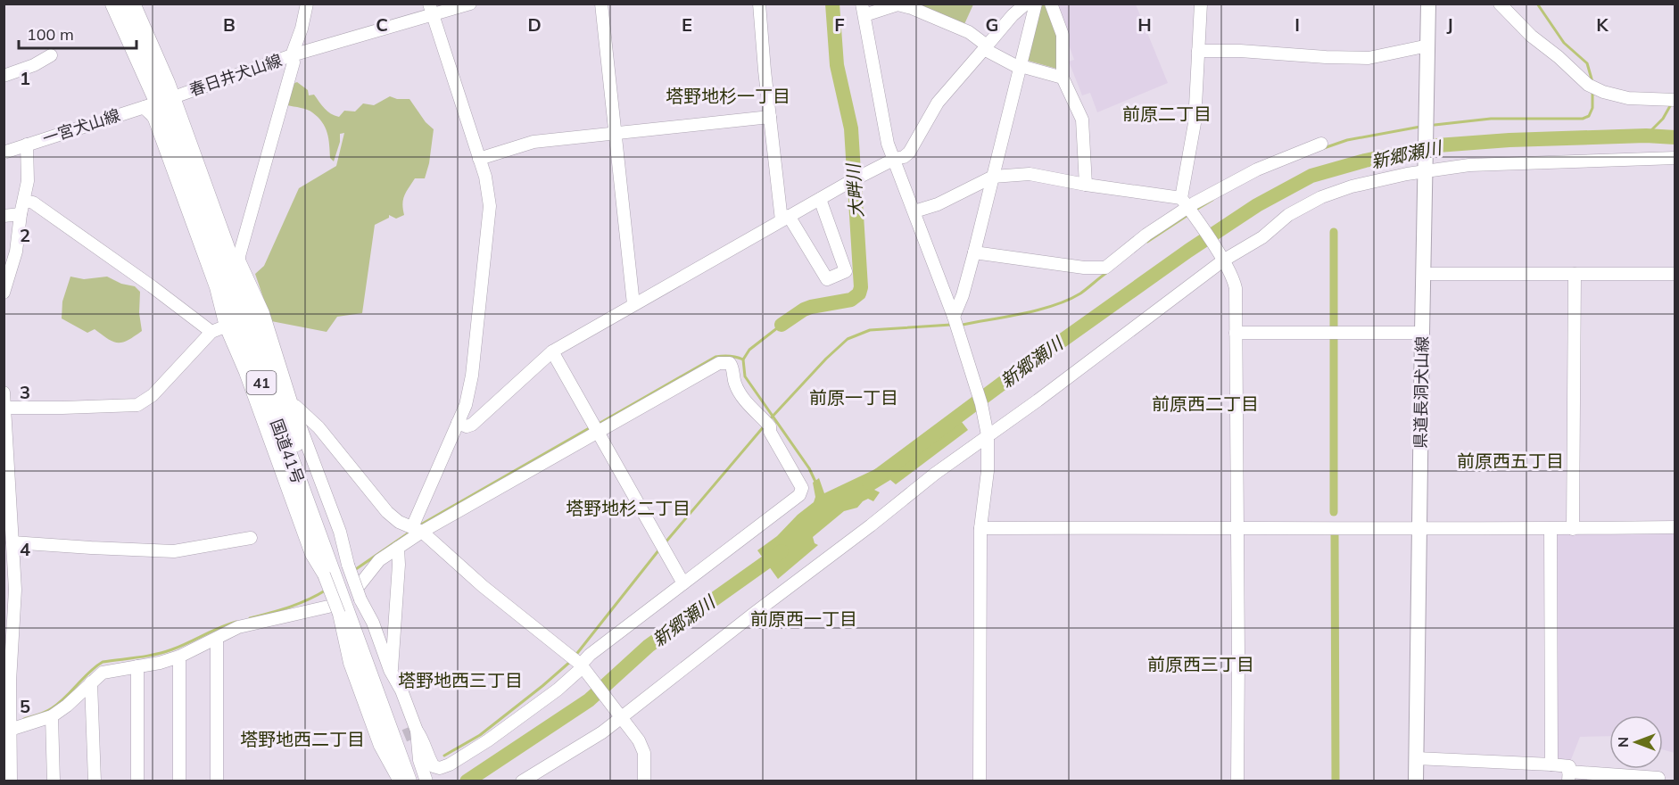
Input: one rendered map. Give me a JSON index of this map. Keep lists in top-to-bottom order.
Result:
{
  "streets": {
    "highway": ["41", "国道41号"],
    "main road": ["県道長洞犬山線"],
    "street": ["春日井犬山線", "一宮犬山線"]
  },
  "crossings": [
    ["春日井犬山線", "一宮犬山線"],
    ["春日井犬山線", "国道41号"],
    ["一宮犬山線", "国道41号"]
  ],
  "districts": [
    "塔野地杉一丁目",
    "前原二丁目",
    "前原一丁目",
    "前原西二丁目",
    "前原西五丁目",
    "塔野地杉二丁目",
    "前原西一丁目",
    "前原西三丁目",
    "塔野地西三丁目",
    "塔野地西二丁目"
  ],
  "water": ["新郷瀬川", "大畔川"],
  "scale_bar": "100 m",
  "north": "left",
  "grid": {
    "columns": [
      "B",
      "C",
      "D",
      "E",
      "F",
      "G",
      "H",
      "I",
      "J",
      "K"
    ],
    "rows": [
      "1",
      "2",
      "3",
      "4",
      "5"
    ]
  }
}
